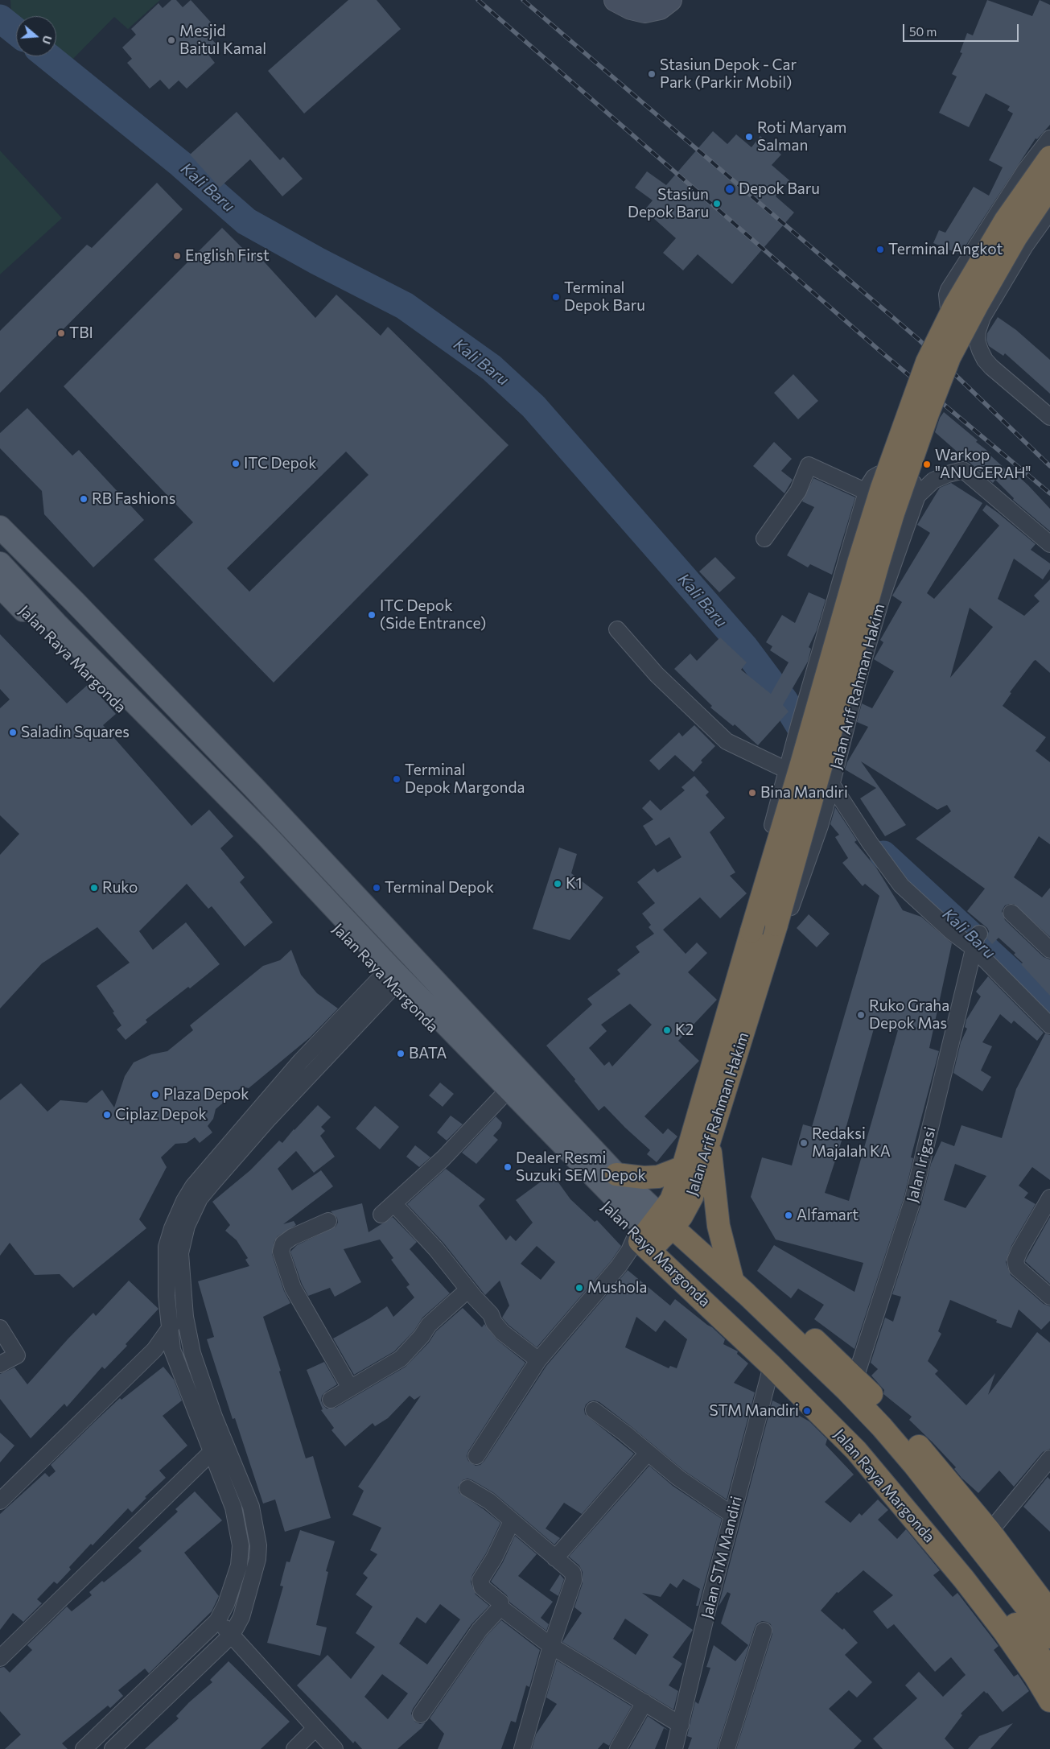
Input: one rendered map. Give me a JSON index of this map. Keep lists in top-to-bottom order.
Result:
{
  "streets": {
    "highway": ["Jalan Raya Margonda", "Jalan Arif Rahman Hakim"],
    "street": ["Jalan Irigasi", "Jalan STM Mandiri"]
  },
  "crossings": [
    ["Jalan Raya Margonda", "Jalan Arif Rahman Hakim"],
    ["Jalan Raya Margonda", "Jalan Irigasi"],
    ["Jalan Raya Margonda", "Jalan STM Mandiri"]
  ],
  "water": ["Kali Baru"],
  "places": [
    "Mesjid Baitul Kamal",
    "Stasiun Depok - Car Park (Parkir Mobil)",
    "Roti Maryam Salman",
    "Depok Baru",
    "Stasiun Depok Baru",
    "Terminal Angkot",
    "English First",
    "Terminal Depok Baru",
    "TBI",
    "ITC Depok",
    "Warkop \"ANUGERAH\"",
    "RB Fashions",
    "ITC Depok (Side Entrance)",
    "Saladin Squares",
    "Terminal Depok Margonda",
    "Bina Mandiri",
    "K1",
    "Ruko",
    "Terminal Depok",
    "Ruko Graha Depok Mas",
    "K2",
    "BATA",
    "Plaza Depok",
    "Ciplaz Depok",
    "Redaksi Majalah KA",
    "Dealer Resmi Suzuki SEM Depok",
    "Alfamart",
    "Mushola",
    "STM Mandiri"
  ],
  "scale_bar": "50 m",
  "north": "right"
}
